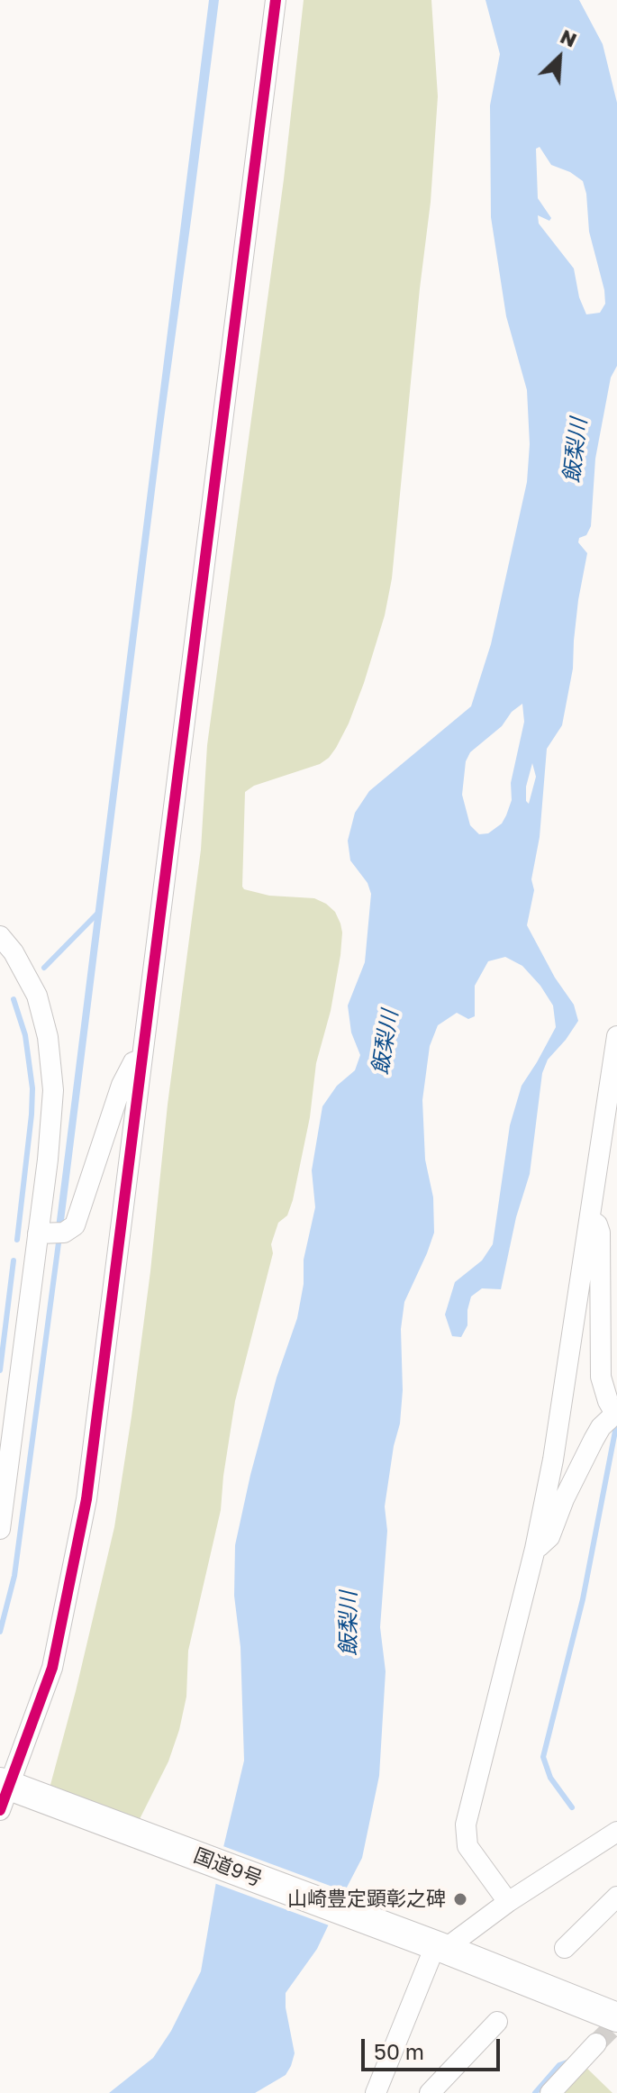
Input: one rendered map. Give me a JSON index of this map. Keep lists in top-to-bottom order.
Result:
{
  "streets": {
    "highway": ["国道9号"]
  },
  "water": ["飯梨川"],
  "places": ["山崎豊定顕彰之碑"],
  "scale_bar": "50 m",
  "north": "top right"
}
